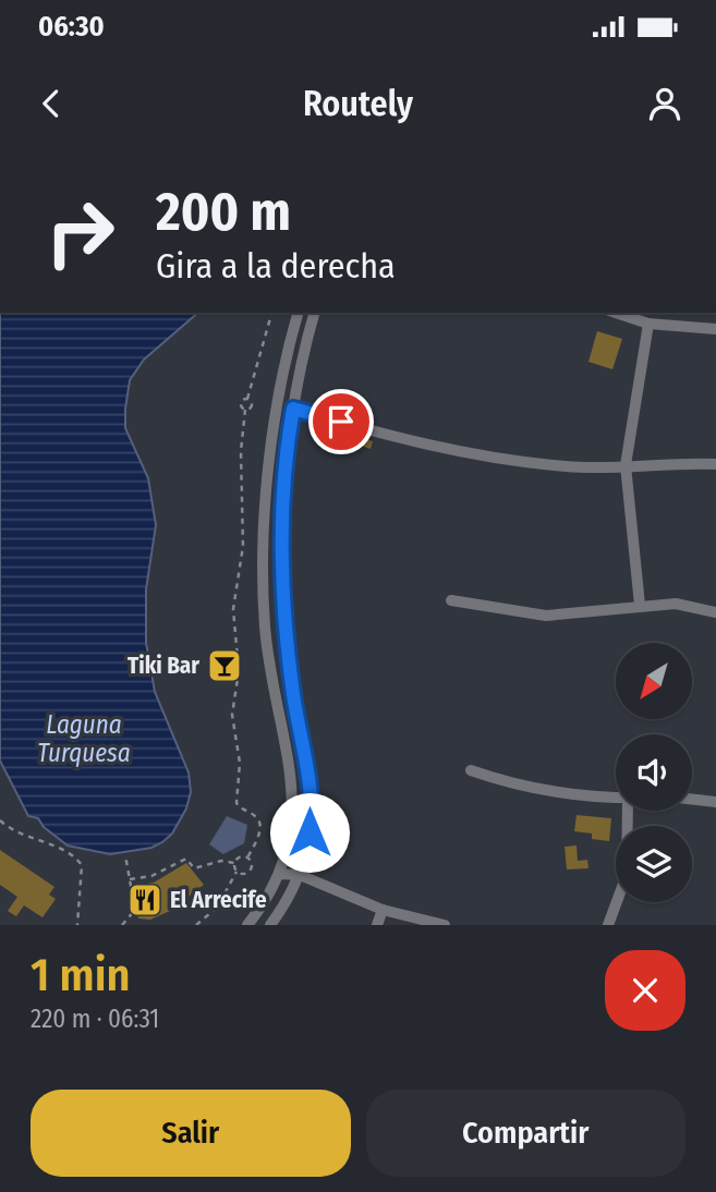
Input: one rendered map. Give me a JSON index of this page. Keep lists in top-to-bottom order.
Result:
{
  "water": ["Laguna Turquesa"],
  "places": {
    "bar": ["Tiki Bar"],
    "restaurant": ["El Arrecife"]
  },
  "north": "bottom left",
  "page": {
    "status": "06:30",
    "header": "Routely",
    "turn": ["200 m", "Gira a la derecha"],
    "heading": ["1 min", "220 m · 06:31"],
    "buttons": ["Salir", "Compartir"]
  }
}
